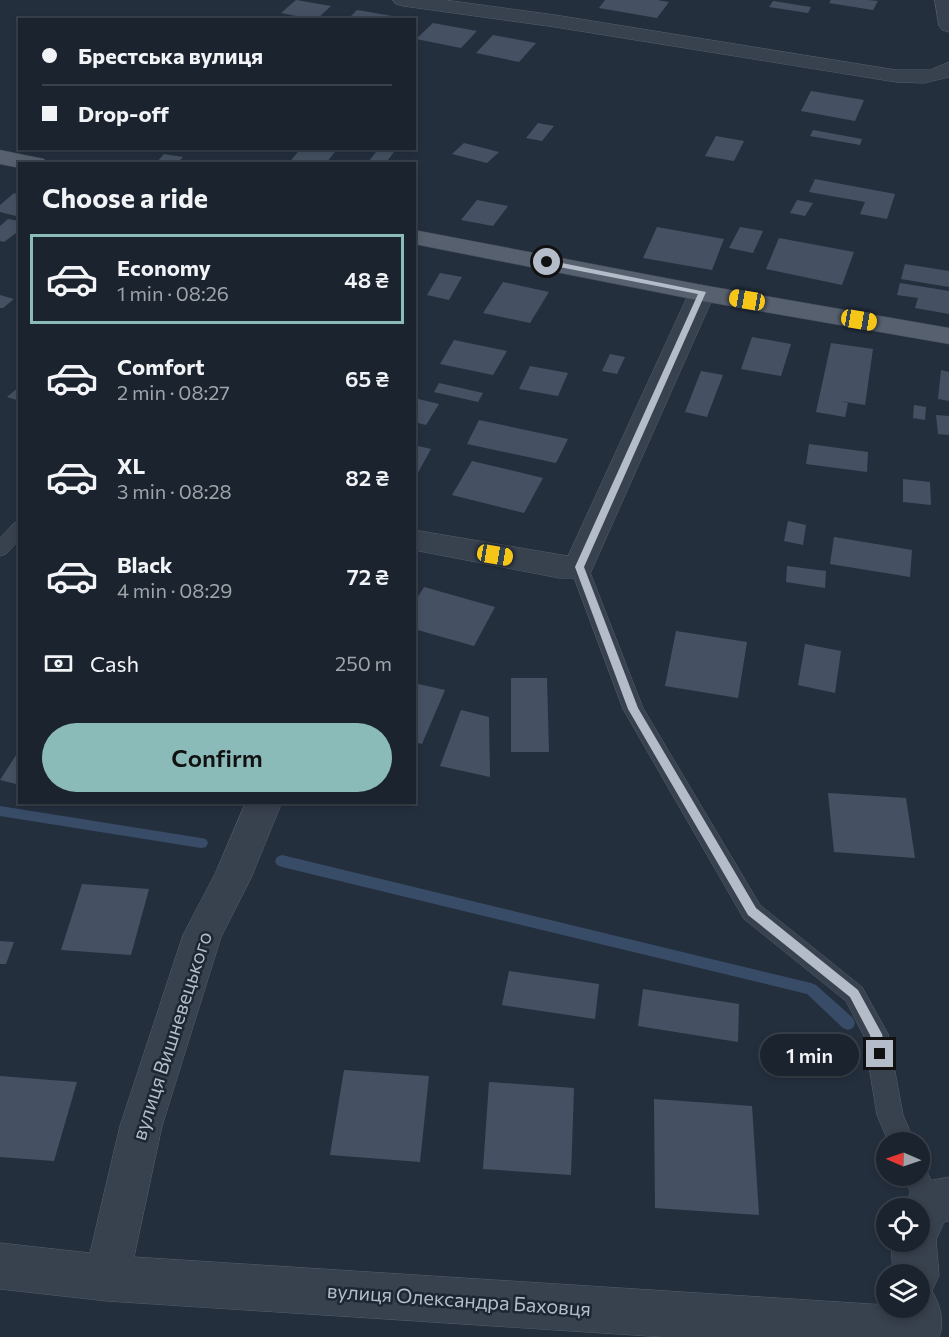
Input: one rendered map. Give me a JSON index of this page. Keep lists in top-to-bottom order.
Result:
{
  "streets": {
    "street": ["вулиця Вишневецького", "вулиця Олександра Баховця"]
  },
  "crossings": [
    ["вулиця Вишневецького", "вулиця Олександра Баховця"]
  ],
  "north": "left",
  "page": {
    "banner": ["Брестська вулиця", "Drop-off"],
    "heading": "Choose a ride",
    "list": [
      {
        "name": "Economy",
        "note": "1 min · 08:26",
        "value": "48 ₴"
      },
      {
        "name": "Comfort",
        "note": "2 min · 08:27",
        "value": "65 ₴"
      },
      {
        "name": "XL",
        "note": "3 min · 08:28",
        "value": "82 ₴"
      },
      {
        "name": "Black",
        "note": "4 min · 08:29",
        "value": "72 ₴"
      }
    ],
    "pay": ["Cash", "250 m"],
    "buttons": "Confirm",
    "bubble": "1 min"
  }
}
